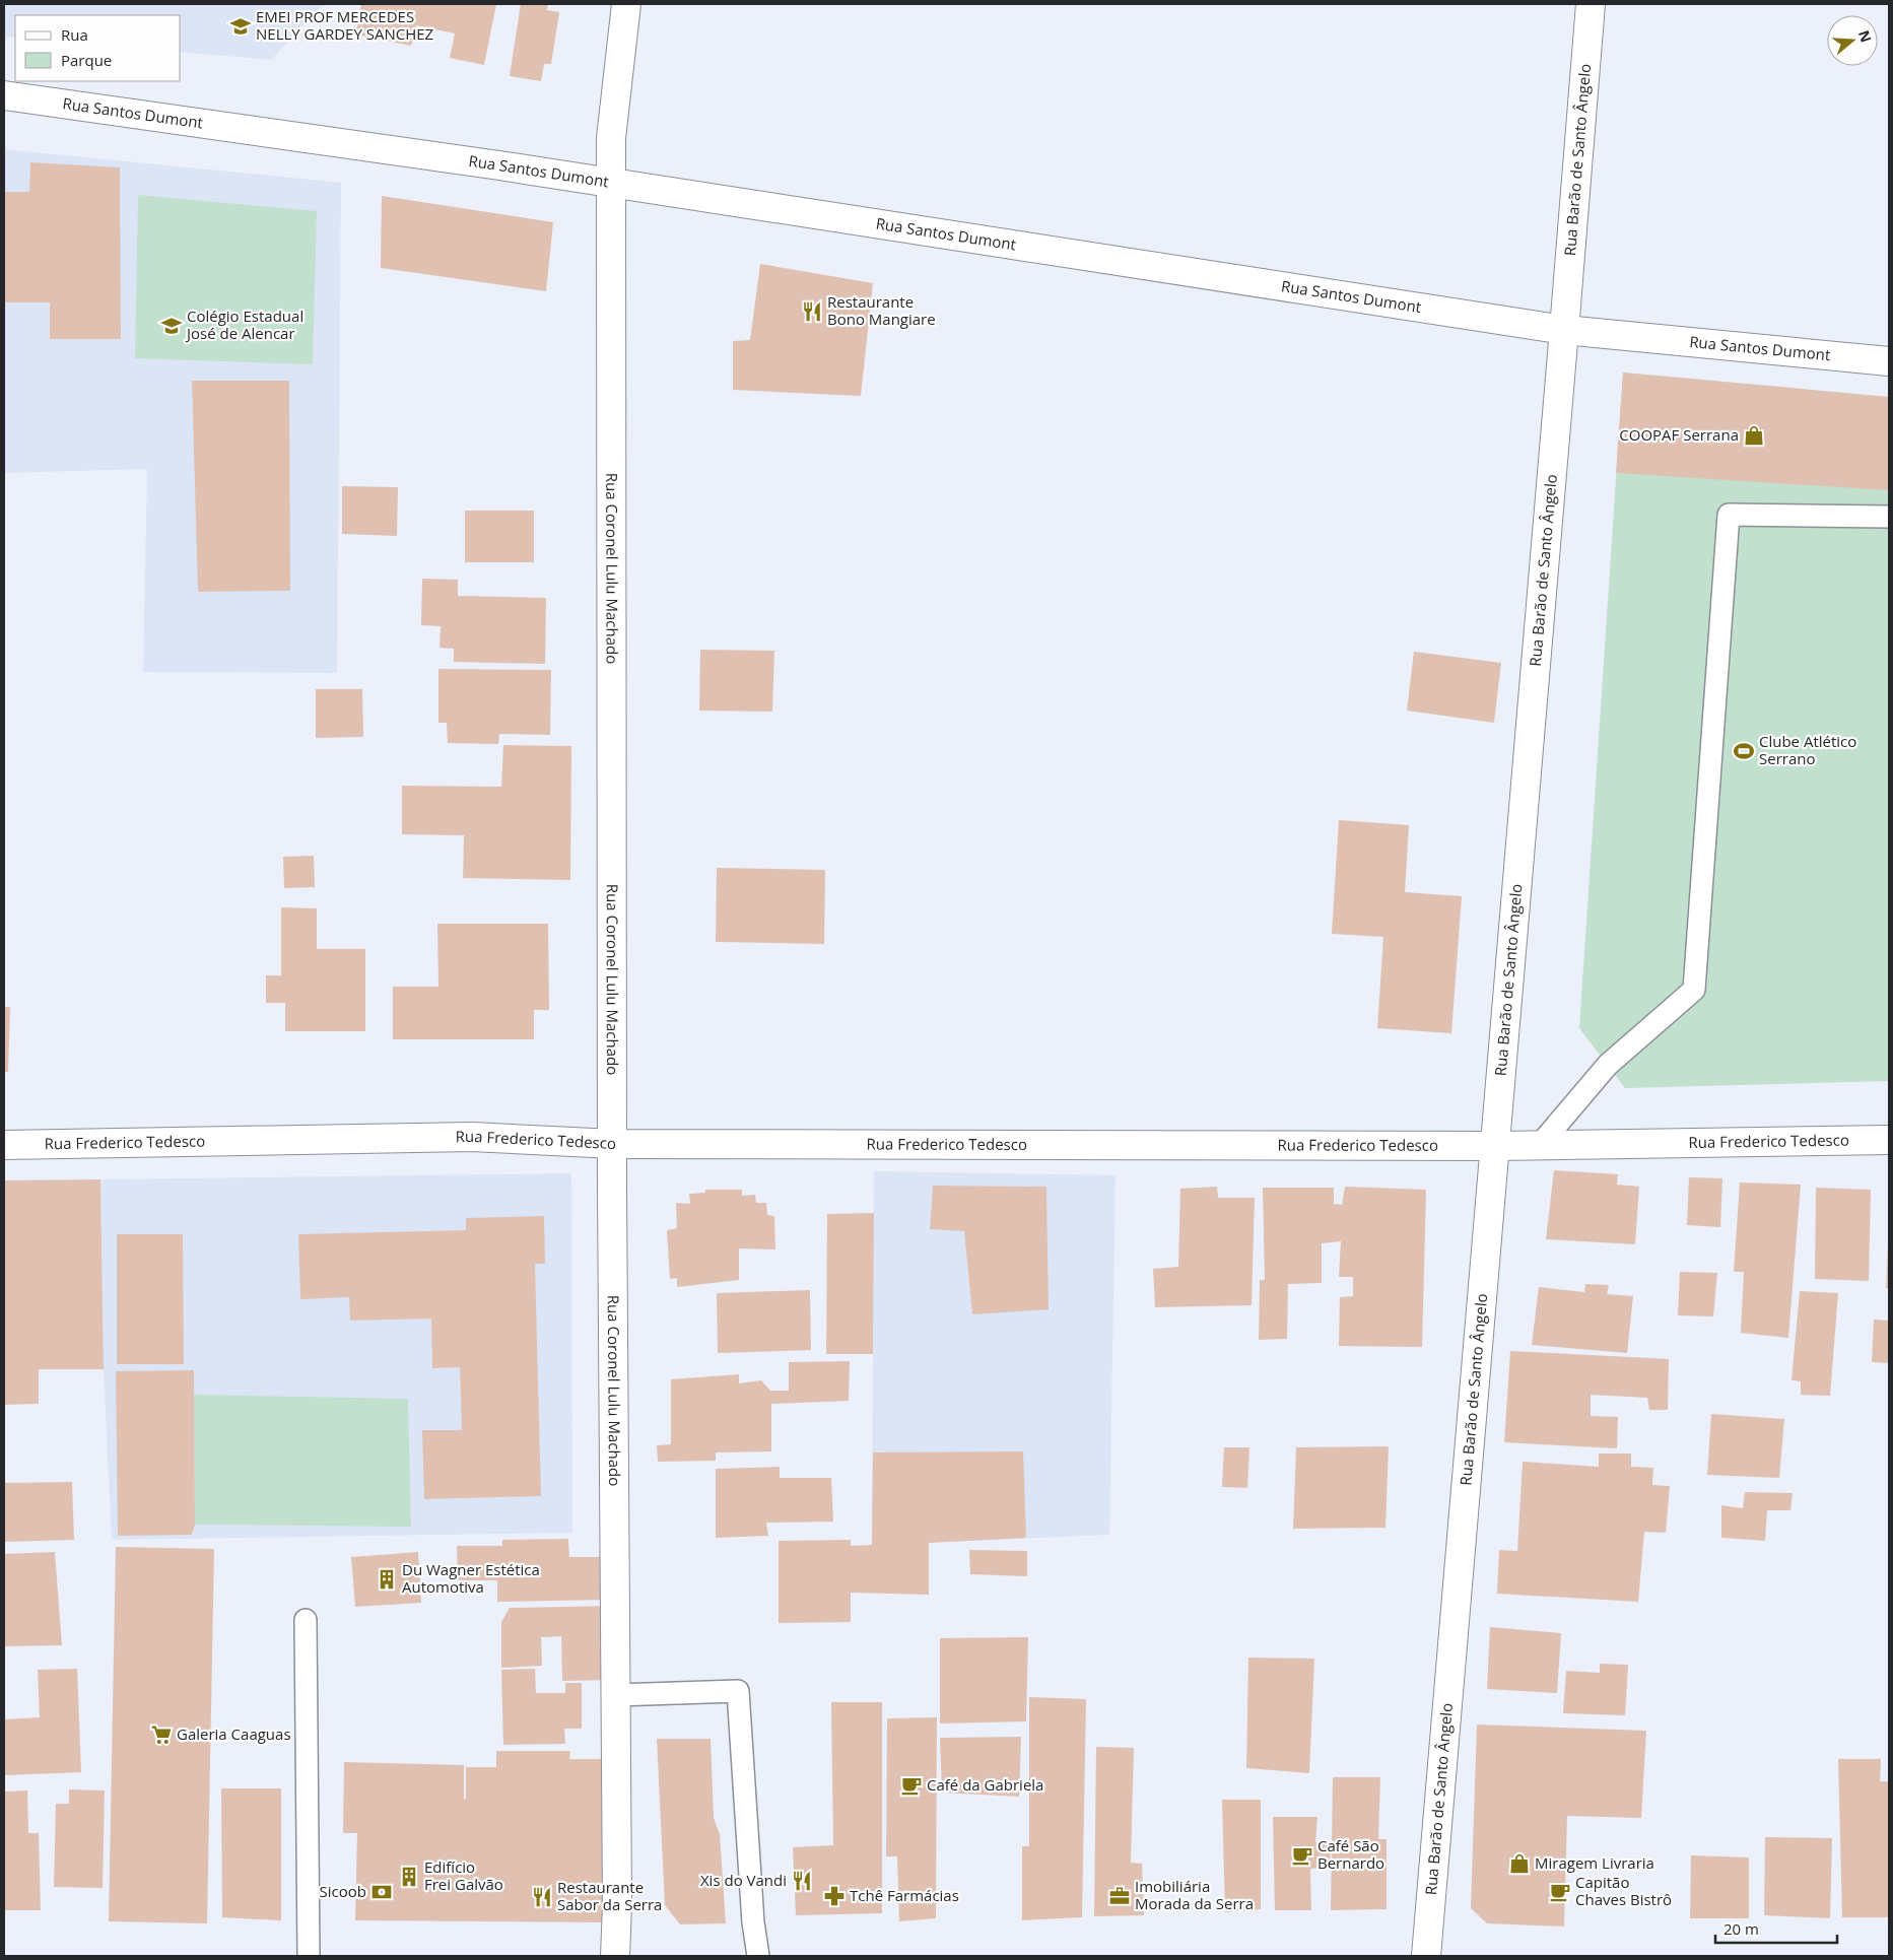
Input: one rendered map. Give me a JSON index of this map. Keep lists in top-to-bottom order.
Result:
{
  "streets": {
    "street": [
      "Rua Santos Dumont",
      "Rua Barão de Santo Ângelo",
      "Rua Coronel Lulu Machado",
      "Rua Frederico Tedesco"
    ]
  },
  "crossings": [
    ["Rua Santos Dumont", "Rua Barão de Santo Ângelo"],
    ["Rua Santos Dumont", "Rua Coronel Lulu Machado"],
    ["Rua Barão de Santo Ângelo", "Rua Frederico Tedesco"],
    ["Rua Coronel Lulu Machado", "Rua Frederico Tedesco"]
  ],
  "places": {
    "school or university": ["EMEI PROF MERCEDES NELLY GARDEY SANCHEZ", "Colégio Estadual José de Alencar"],
    "restaurant": ["Restaurante Bono Mangiare", "Xis do Vandi", "Restaurante Sabor da Serra"],
    "shop": ["COOPAF Serrana", "Miragem Livraria"],
    "sports": ["Clube Atlético Serrano"],
    "building": ["Du Wagner Estética Automotiva", "Edifício Frei Galvão"],
    "supermarket": ["Galeria Caaguas"],
    "cafe": ["Café da Gabriela", "Café São Bernardo", "Capitão Chaves Bistrô"],
    "bank": ["Sicoob"],
    "pharmacy": ["Tchê Farmácias"],
    "office": ["Imobiliária Morada da Serra"]
  },
  "legend": ["Rua", "Parque"],
  "scale_bar": "20 m",
  "north": "right"
}
